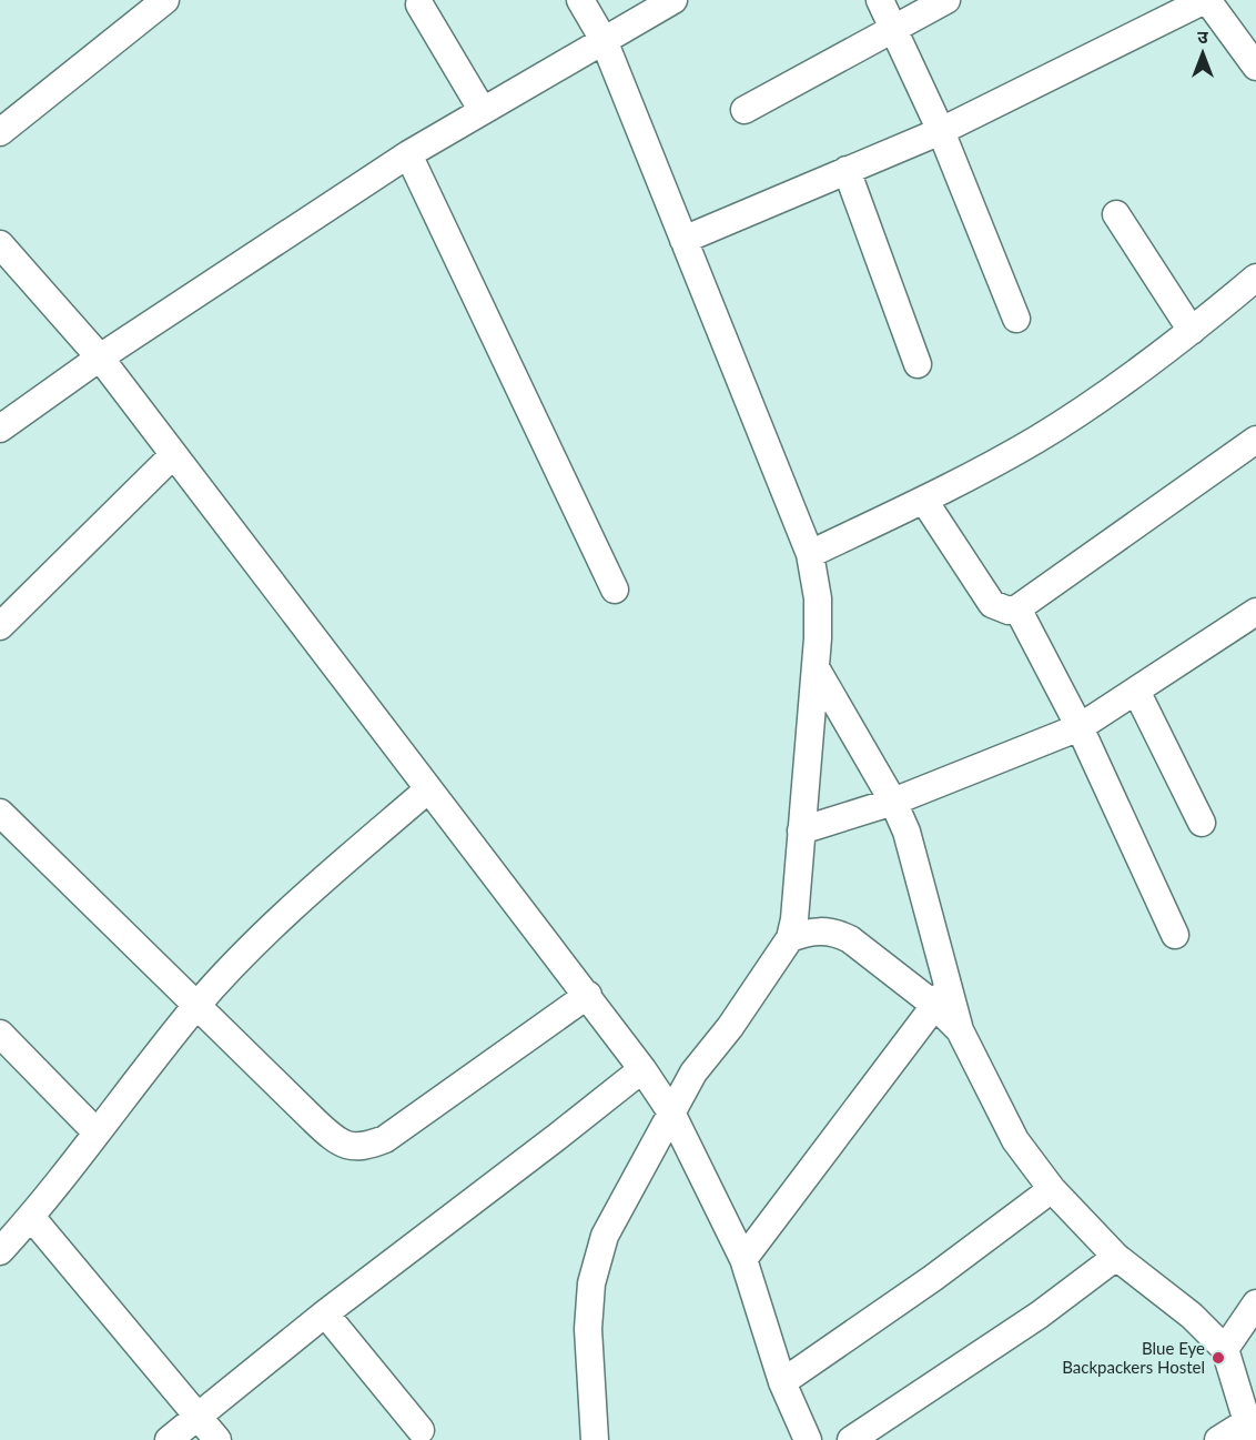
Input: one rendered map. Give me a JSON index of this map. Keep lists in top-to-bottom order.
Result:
{
  "places": ["Blue Eye Backpackers Hostel"],
  "north": "top"
}
